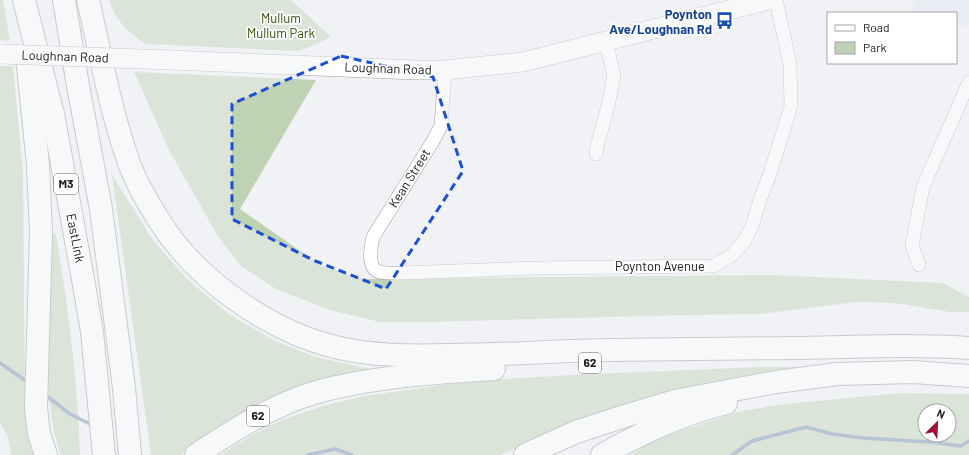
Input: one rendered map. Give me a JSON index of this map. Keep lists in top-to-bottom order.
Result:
{
  "streets": {
    "highway": ["M3", "EastLink", "62"],
    "main road": ["Loughnan Road"],
    "street": ["Kean Street", "Poynton Avenue"]
  },
  "crossings": [
    ["Loughnan Road", "Kean Street"],
    ["Kean Street", "Poynton Avenue"]
  ],
  "parks": ["Mullum Mullum Park"],
  "places": {
    "bus stop": ["Poynton Ave/Loughnan Rd"]
  },
  "legend": ["Road", "Park"],
  "north": "top right"
}
